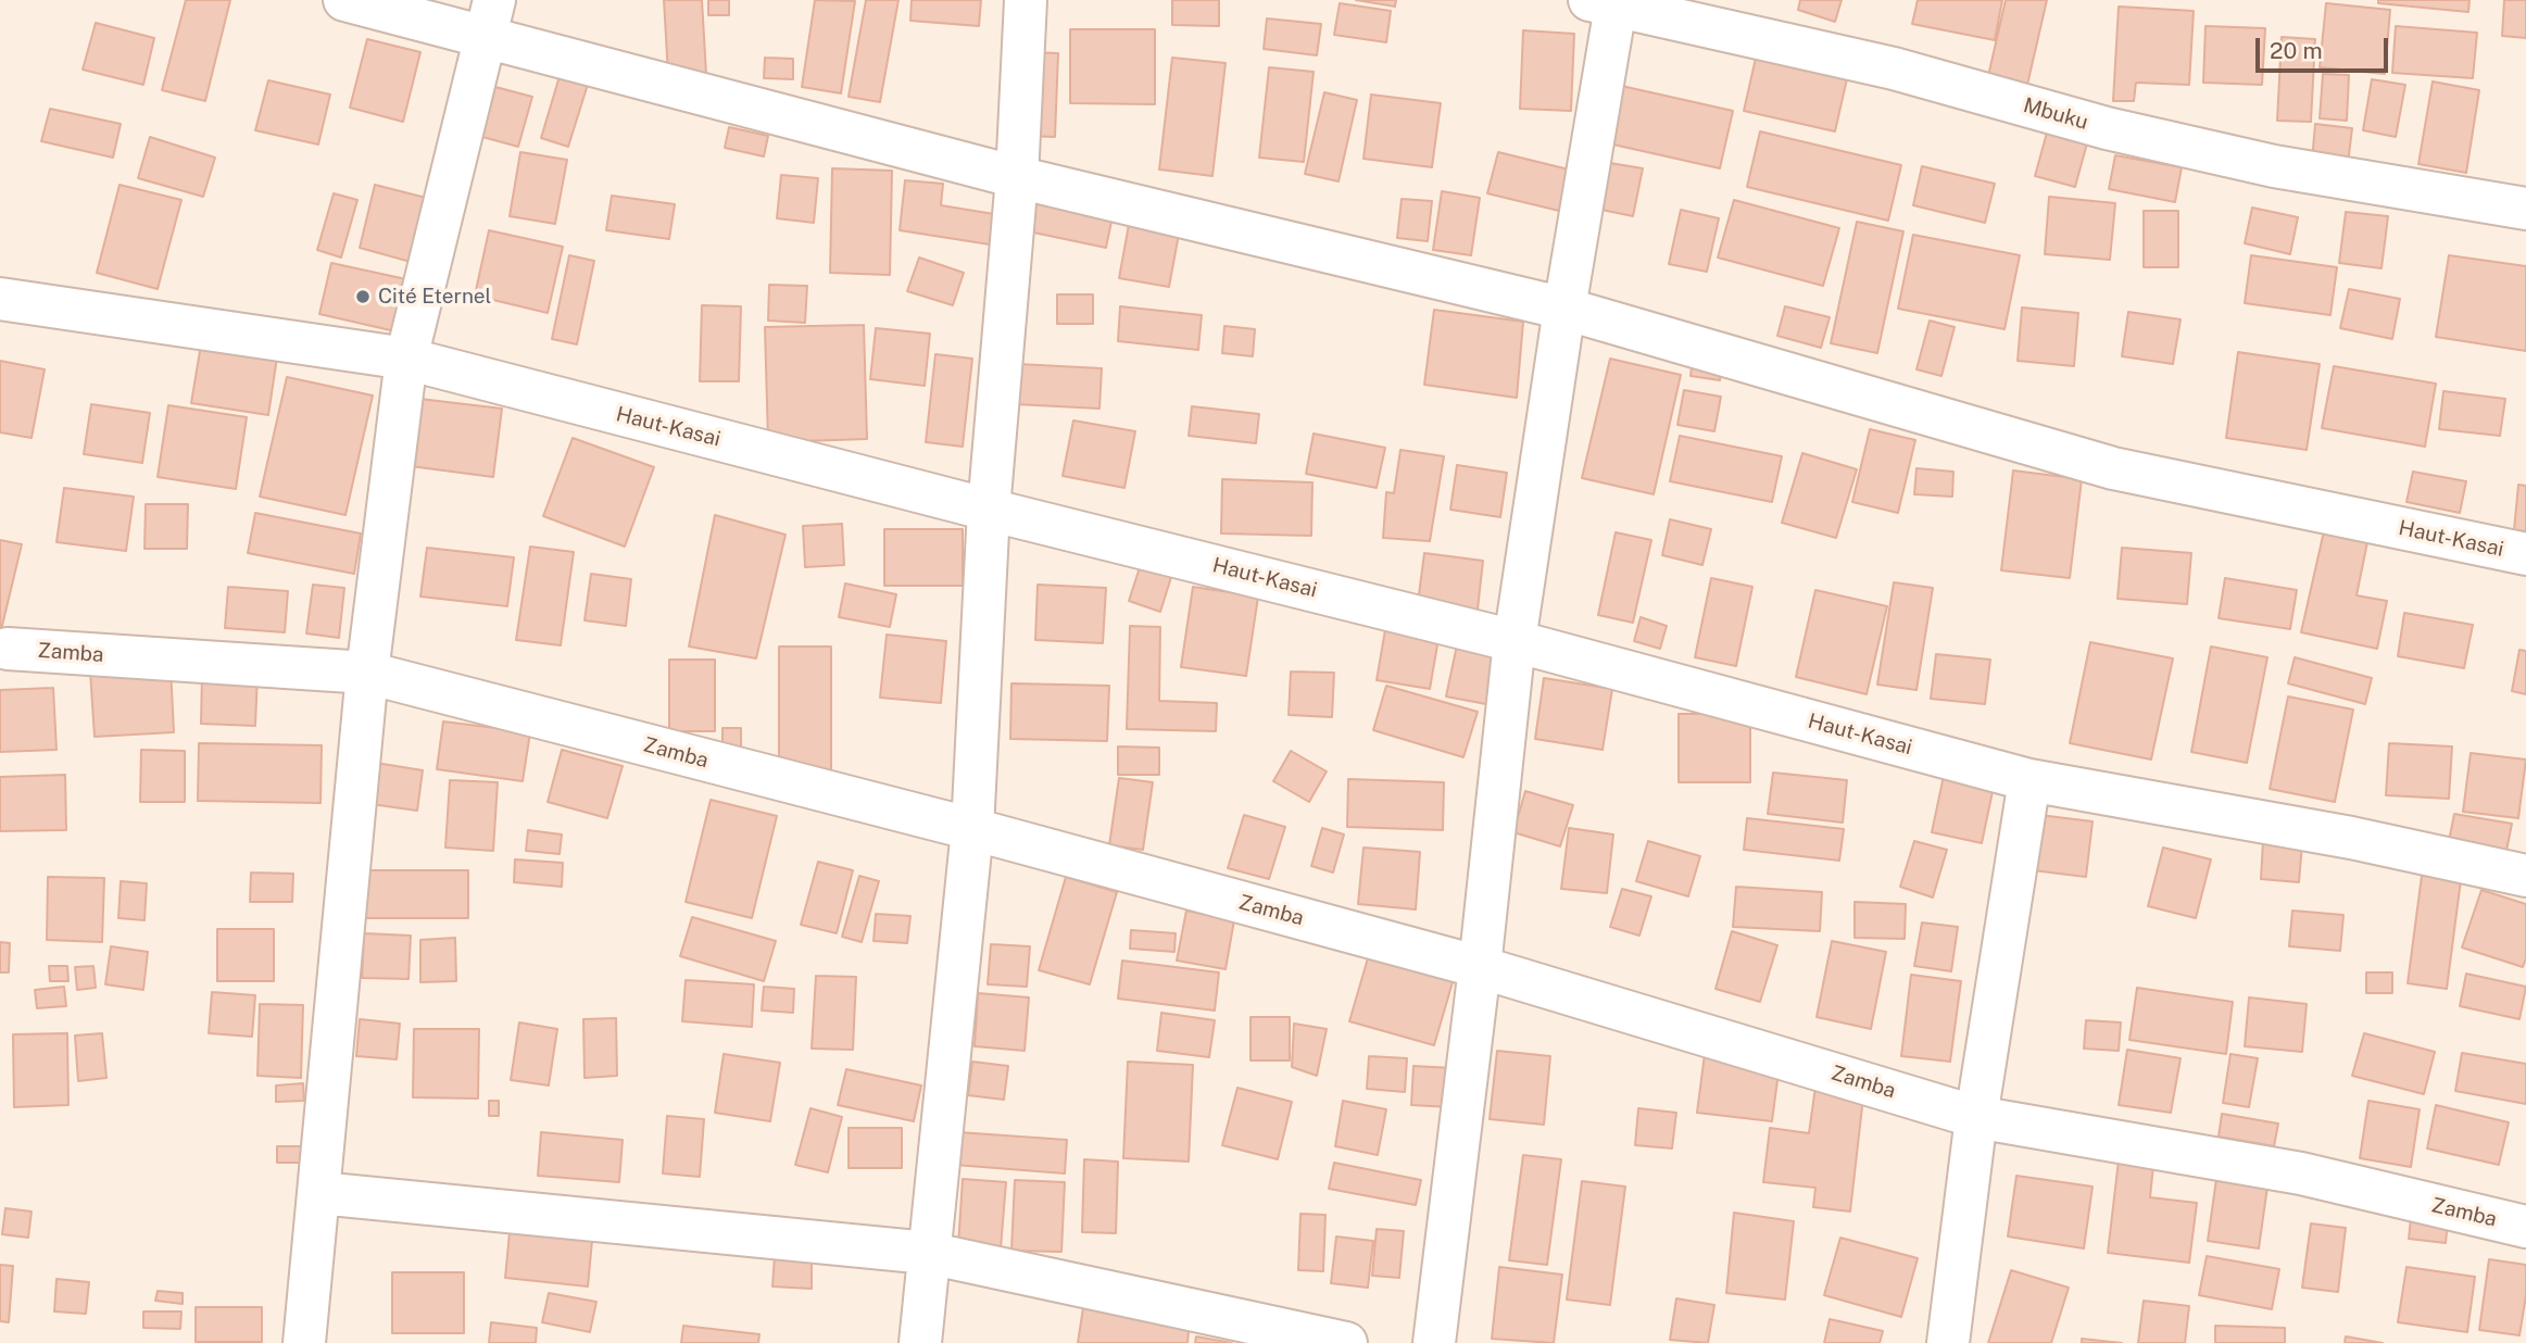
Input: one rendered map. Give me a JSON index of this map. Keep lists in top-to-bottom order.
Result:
{
  "streets": {
    "street": ["Mbuku", "Haut-Kasai", "Zamba"]
  },
  "places": ["Cité Eternel"],
  "scale_bar": "20 m"
}
